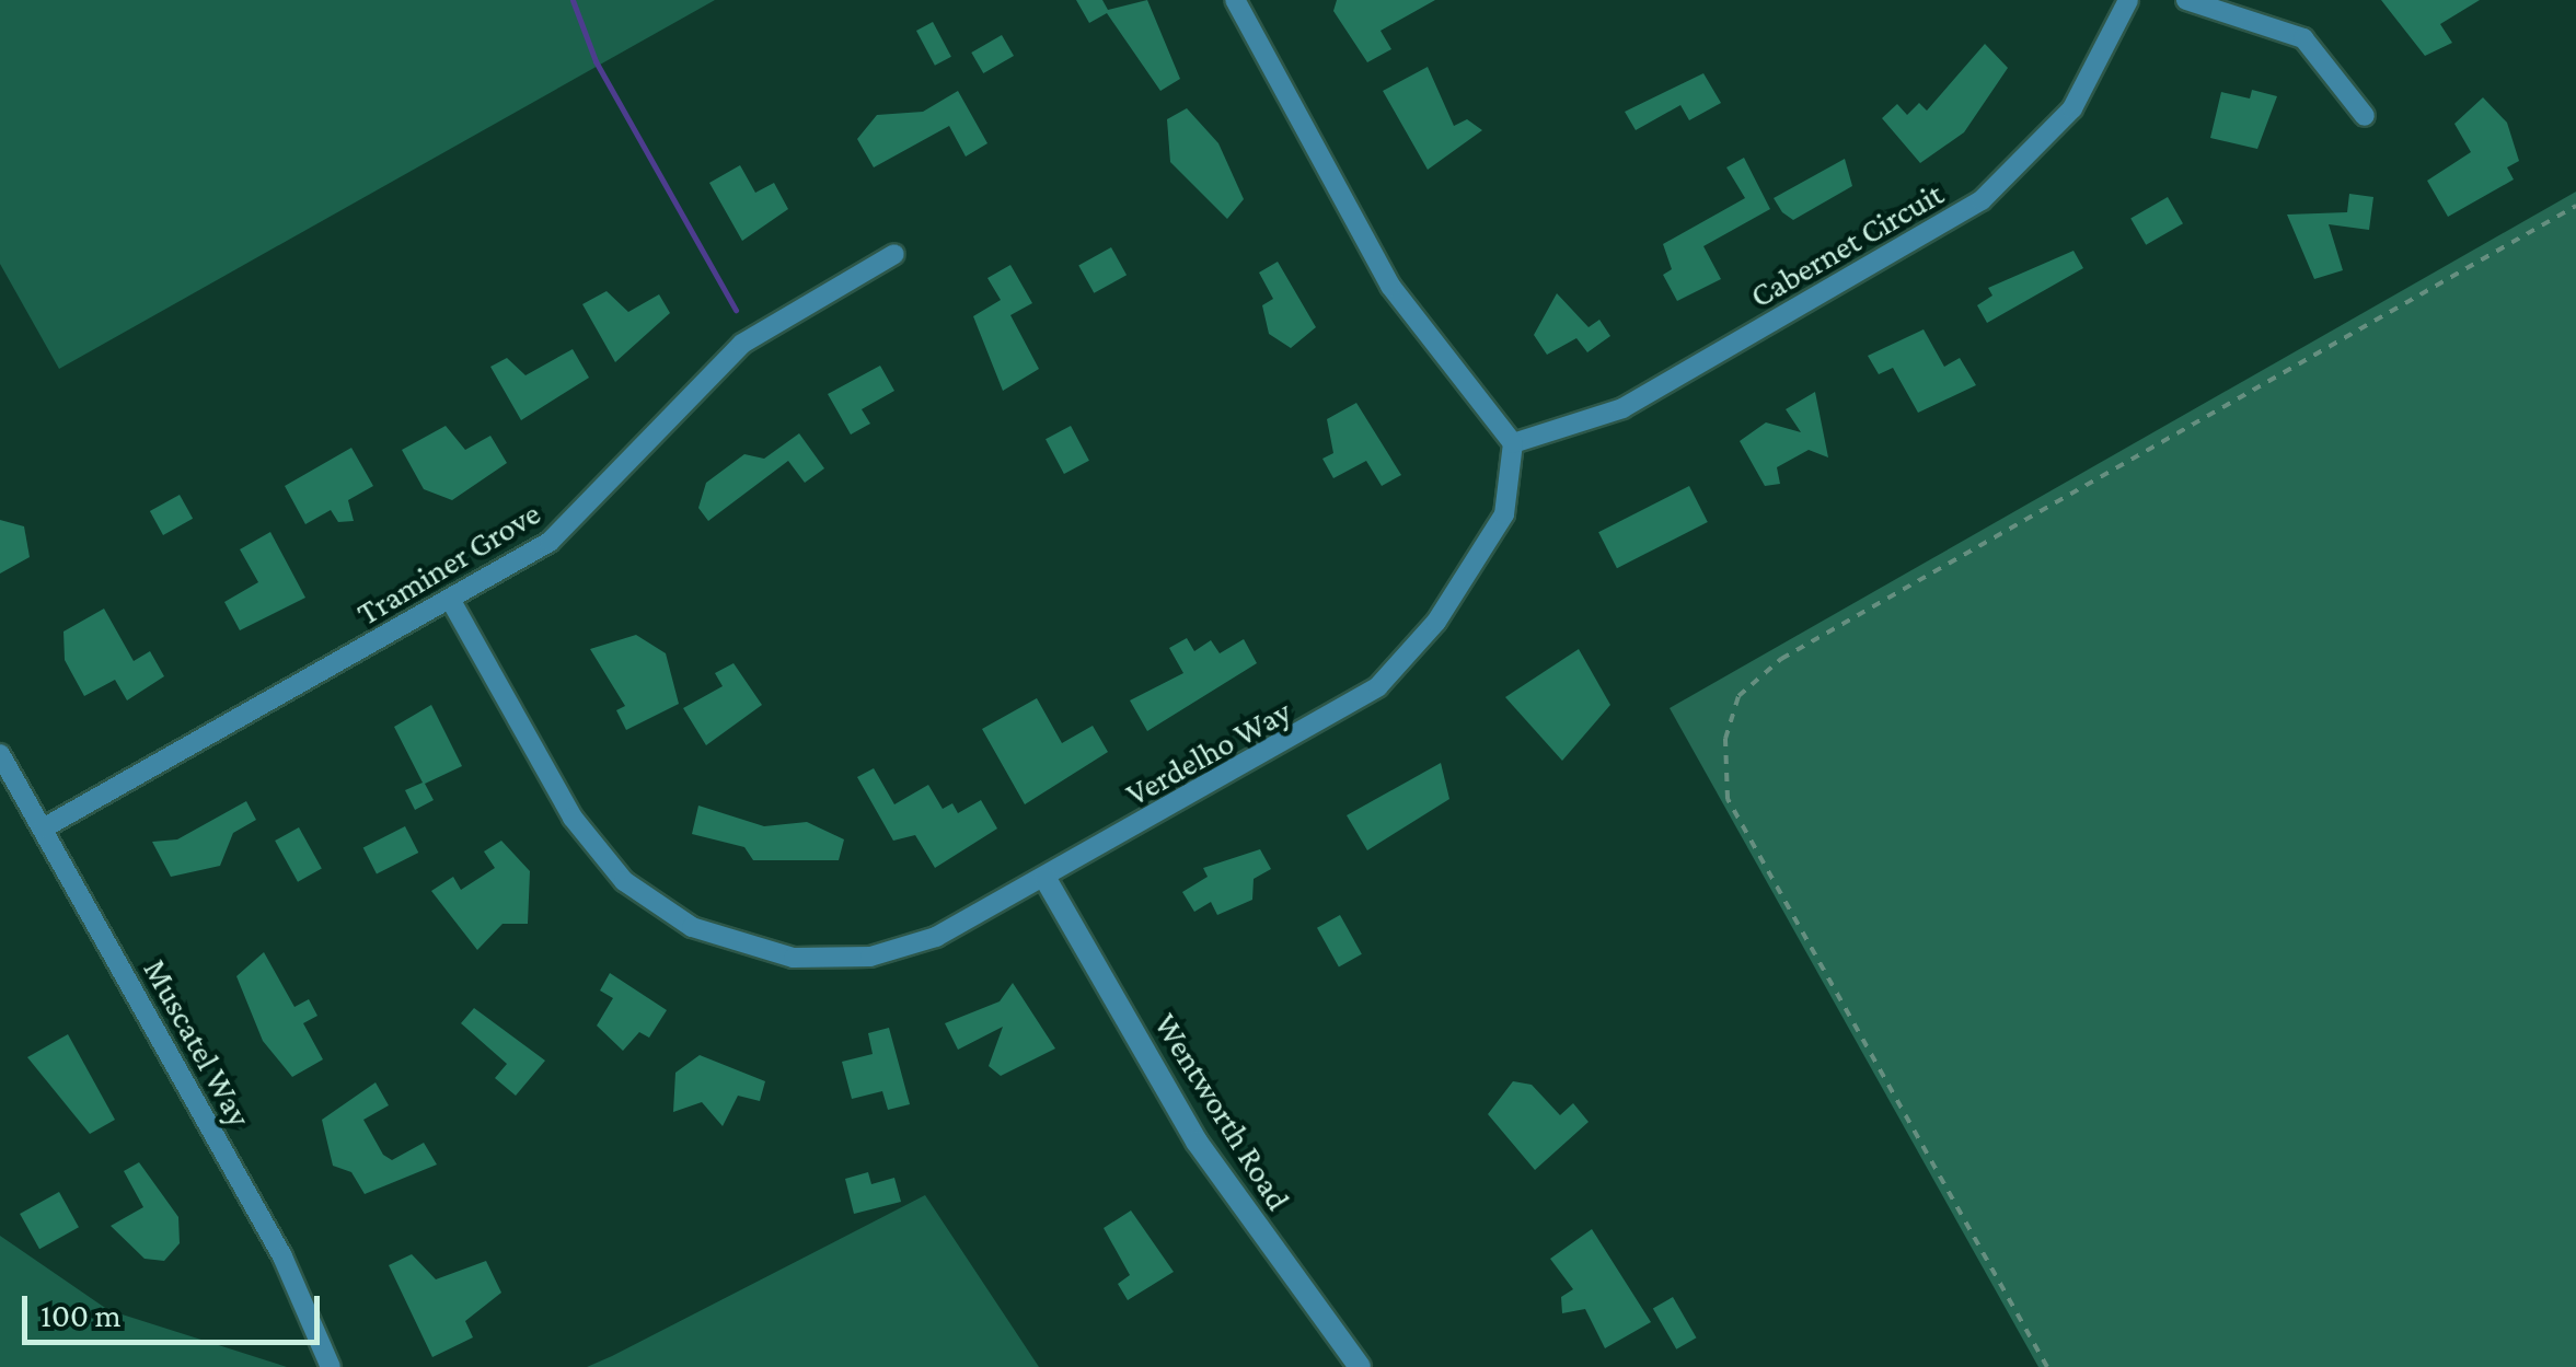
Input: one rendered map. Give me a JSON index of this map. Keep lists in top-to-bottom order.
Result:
{
  "streets": {
    "street": [
      "Cabernet Circuit",
      "Traminer Grove",
      "Verdelho Way",
      "Muscatel Way",
      "Wentworth Road"
    ]
  },
  "crossings": [
    ["Cabernet Circuit", "Verdelho Way"],
    ["Traminer Grove", "Verdelho Way"],
    ["Traminer Grove", "Muscatel Way"],
    ["Verdelho Way", "Wentworth Road"]
  ],
  "scale_bar": "100 m"
}
